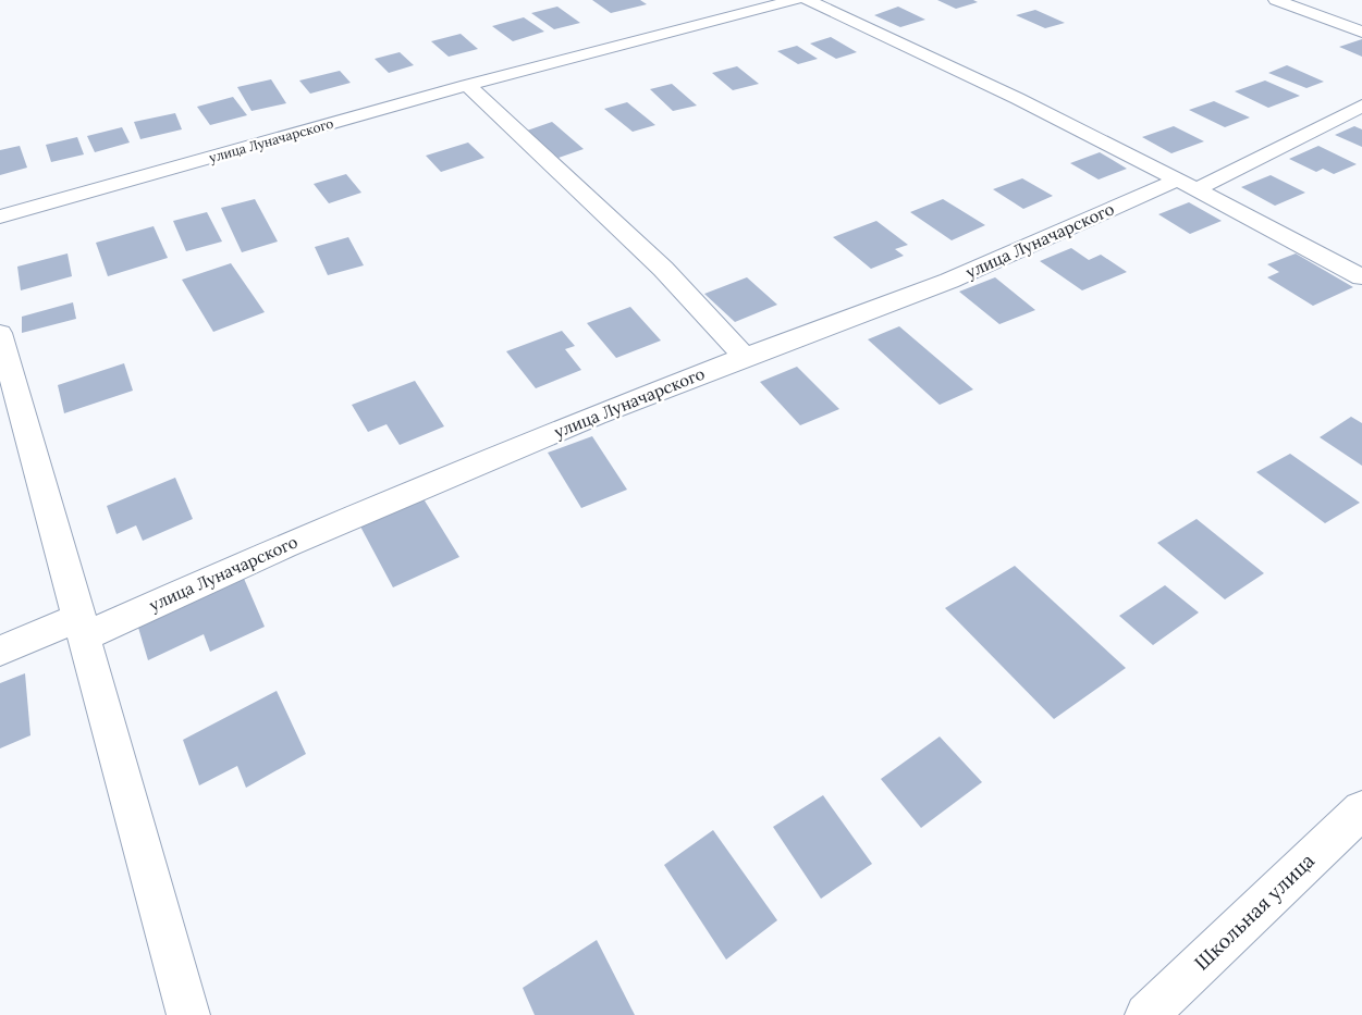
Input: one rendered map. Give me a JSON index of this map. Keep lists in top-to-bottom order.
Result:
{
  "streets": {
    "street": ["улица Луначарского", "Школьная улица"]
  }
}
